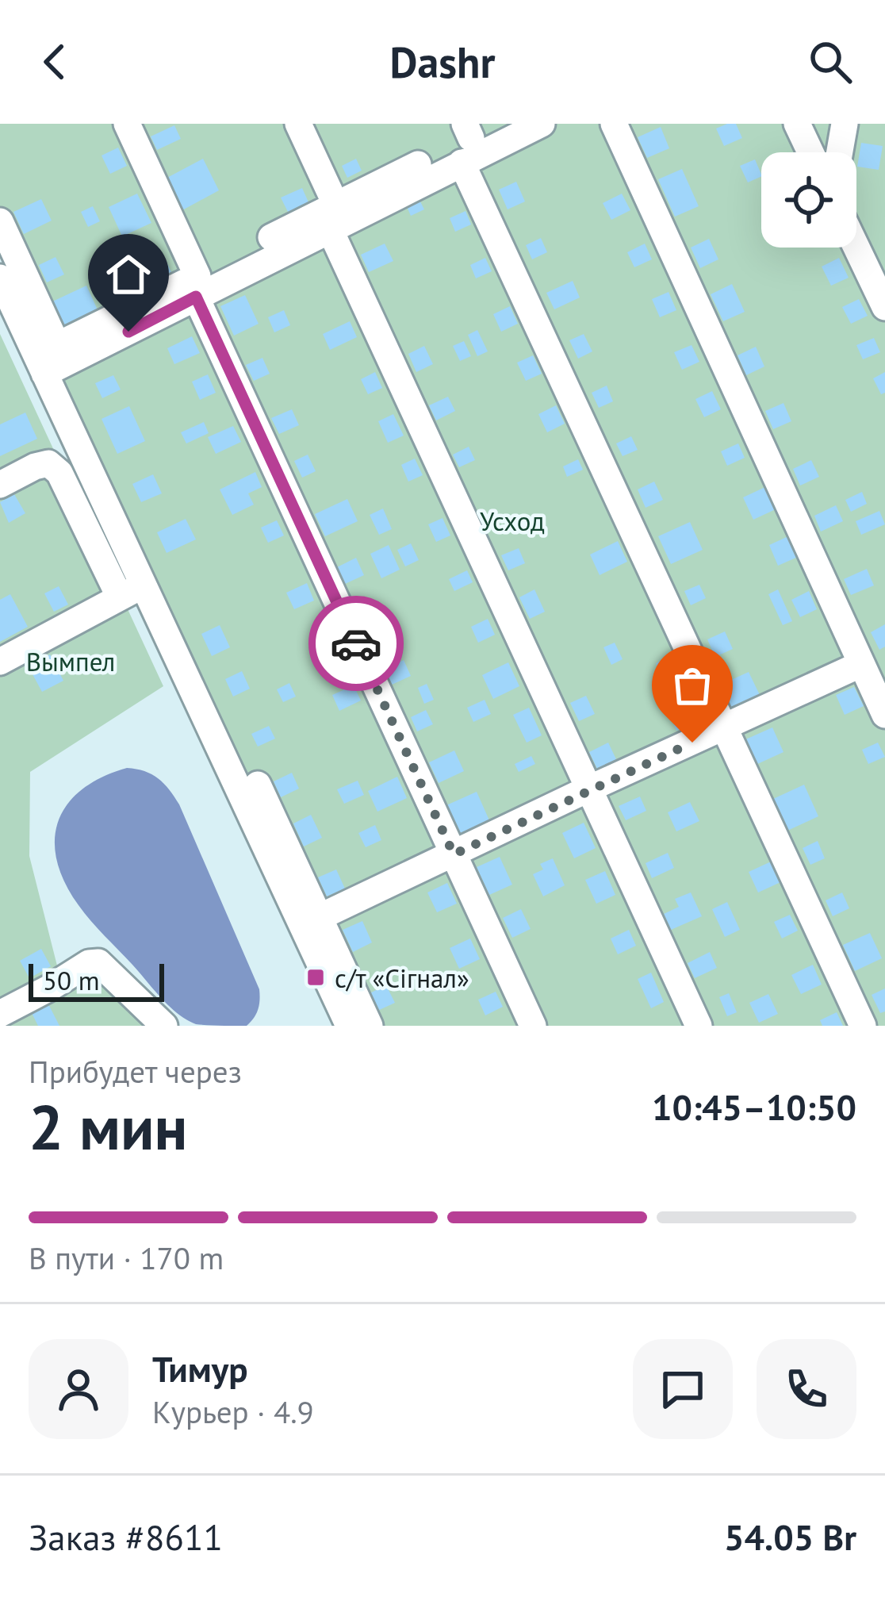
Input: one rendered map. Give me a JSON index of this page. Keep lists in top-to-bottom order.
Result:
{
  "parks": ["Усход", "Вымпел"],
  "places": {
    "transit": ["с/т «Сігнал»"]
  },
  "scale_bar": "50 m",
  "page": {
    "header": "Dashr",
    "scale": "50 m",
    "heading": ["2 мин", "Прибудет через", "10:45–10:50"],
    "panel": [
      "Тимур",
      "Курьер · 4.9",
      "Заказ #8611",
      "54.05 Br"
    ],
    "bar": "В пути · 170 m"
  }
}
